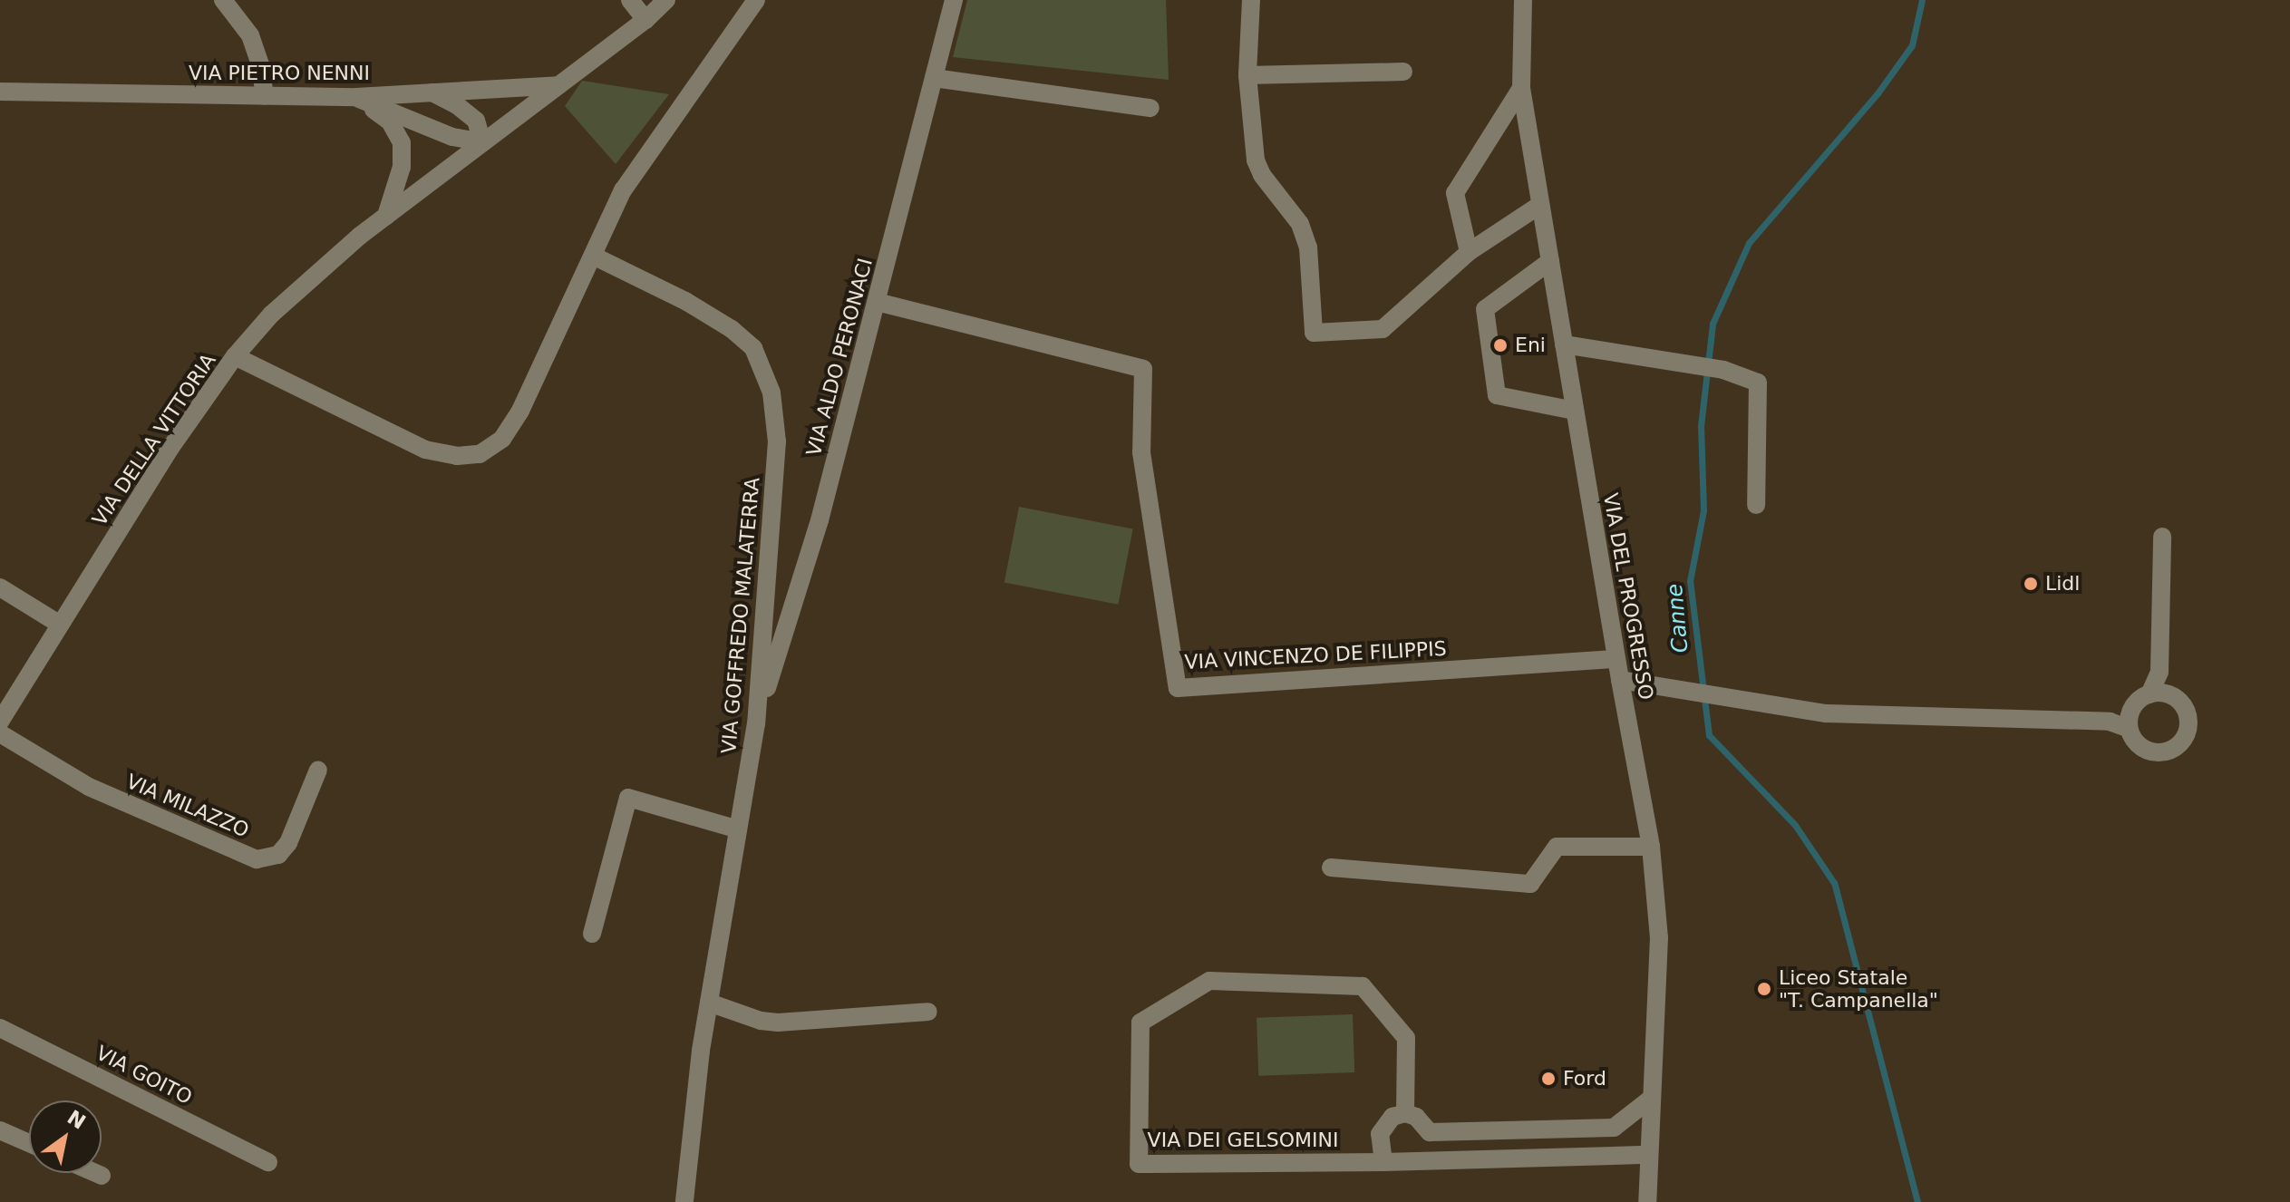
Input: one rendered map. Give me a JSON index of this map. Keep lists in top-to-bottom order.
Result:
{
  "streets": {
    "street": [
      "VIA PIETRO NENNI",
      "VIA ALDO PERONACI",
      "VIA DELLA VITTORIA",
      "VIA DEL PROGRESSO",
      "VIA GOFFREDO MALATERRA",
      "VIA VINCENZO DE FILIPPIS",
      "VIA MILAZZO",
      "VIA GOITO",
      "VIA DEI GELSOMINI"
    ]
  },
  "crossings": [
    ["VIA PIETRO NENNI", "VIA DELLA VITTORIA"],
    ["VIA ALDO PERONACI", "VIA GOFFREDO MALATERRA"],
    ["VIA ALDO PERONACI", "VIA VINCENZO DE FILIPPIS"],
    ["VIA DEL PROGRESSO", "VIA VINCENZO DE FILIPPIS"],
    ["VIA DEL PROGRESSO", "VIA DEI GELSOMINI"]
  ],
  "water": ["Canne"],
  "places": [
    "Eni",
    "Lidl",
    "Liceo Statale \"T. Campanella\"",
    "Ford"
  ],
  "north": "top right"
}
